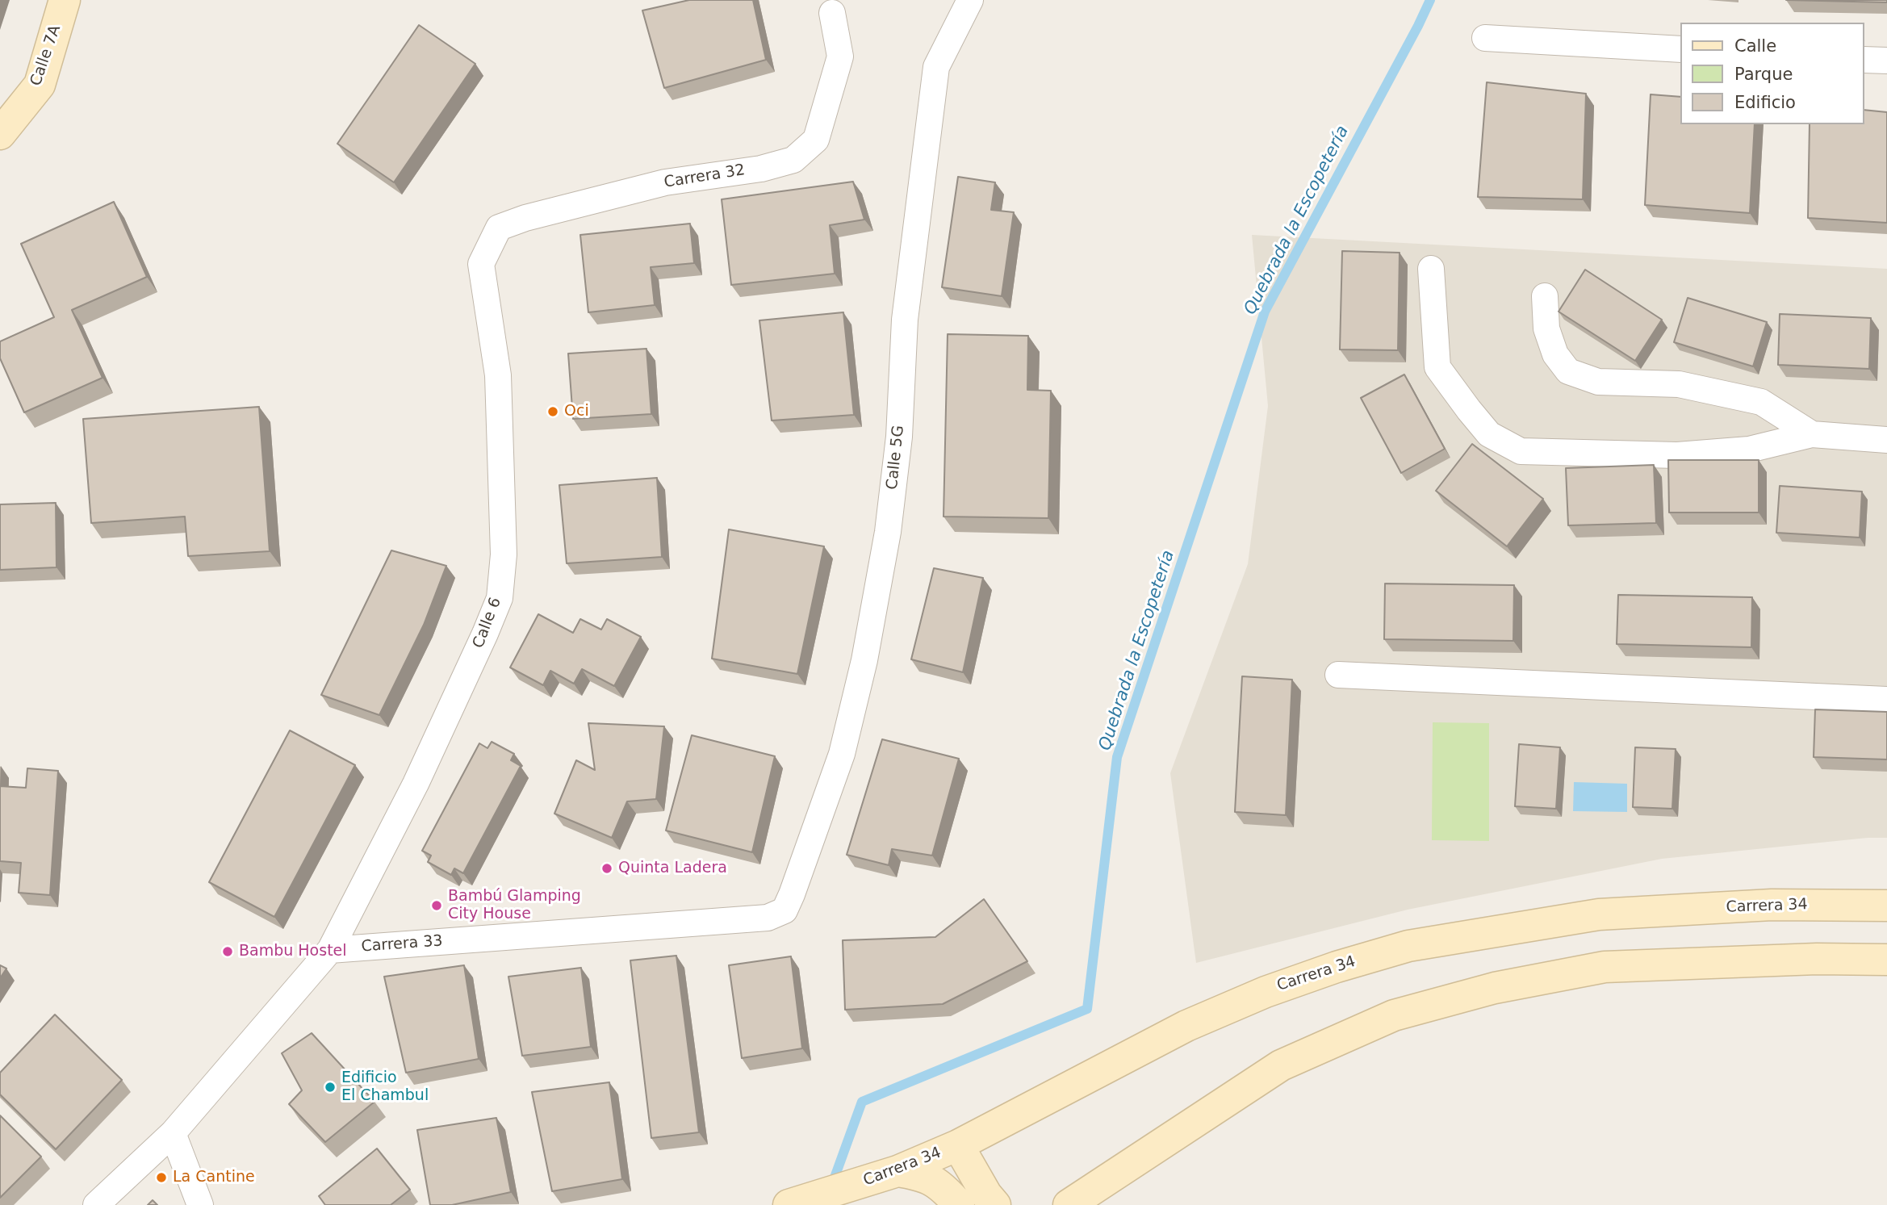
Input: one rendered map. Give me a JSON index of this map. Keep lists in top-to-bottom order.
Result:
{
  "streets": {
    "street": [
      "Calle 7A",
      "Carrera 32",
      "Calle 5G",
      "Calle 6",
      "Carrera 34",
      "Carrera 33"
    ]
  },
  "crossings": [
    ["Carrera 32", "Calle 6"],
    ["Calle 5G", "Carrera 33"],
    ["Calle 6", "Carrera 33"]
  ],
  "water": ["Quebrada la Escopetería"],
  "places": [
    "Oci",
    "Quinta Ladera",
    "Bambú Glamping City House",
    "Bambu Hostel",
    "Edificio El Chambul",
    "La Cantine"
  ],
  "legend": ["Calle", "Parque", "Edificio"]
}
